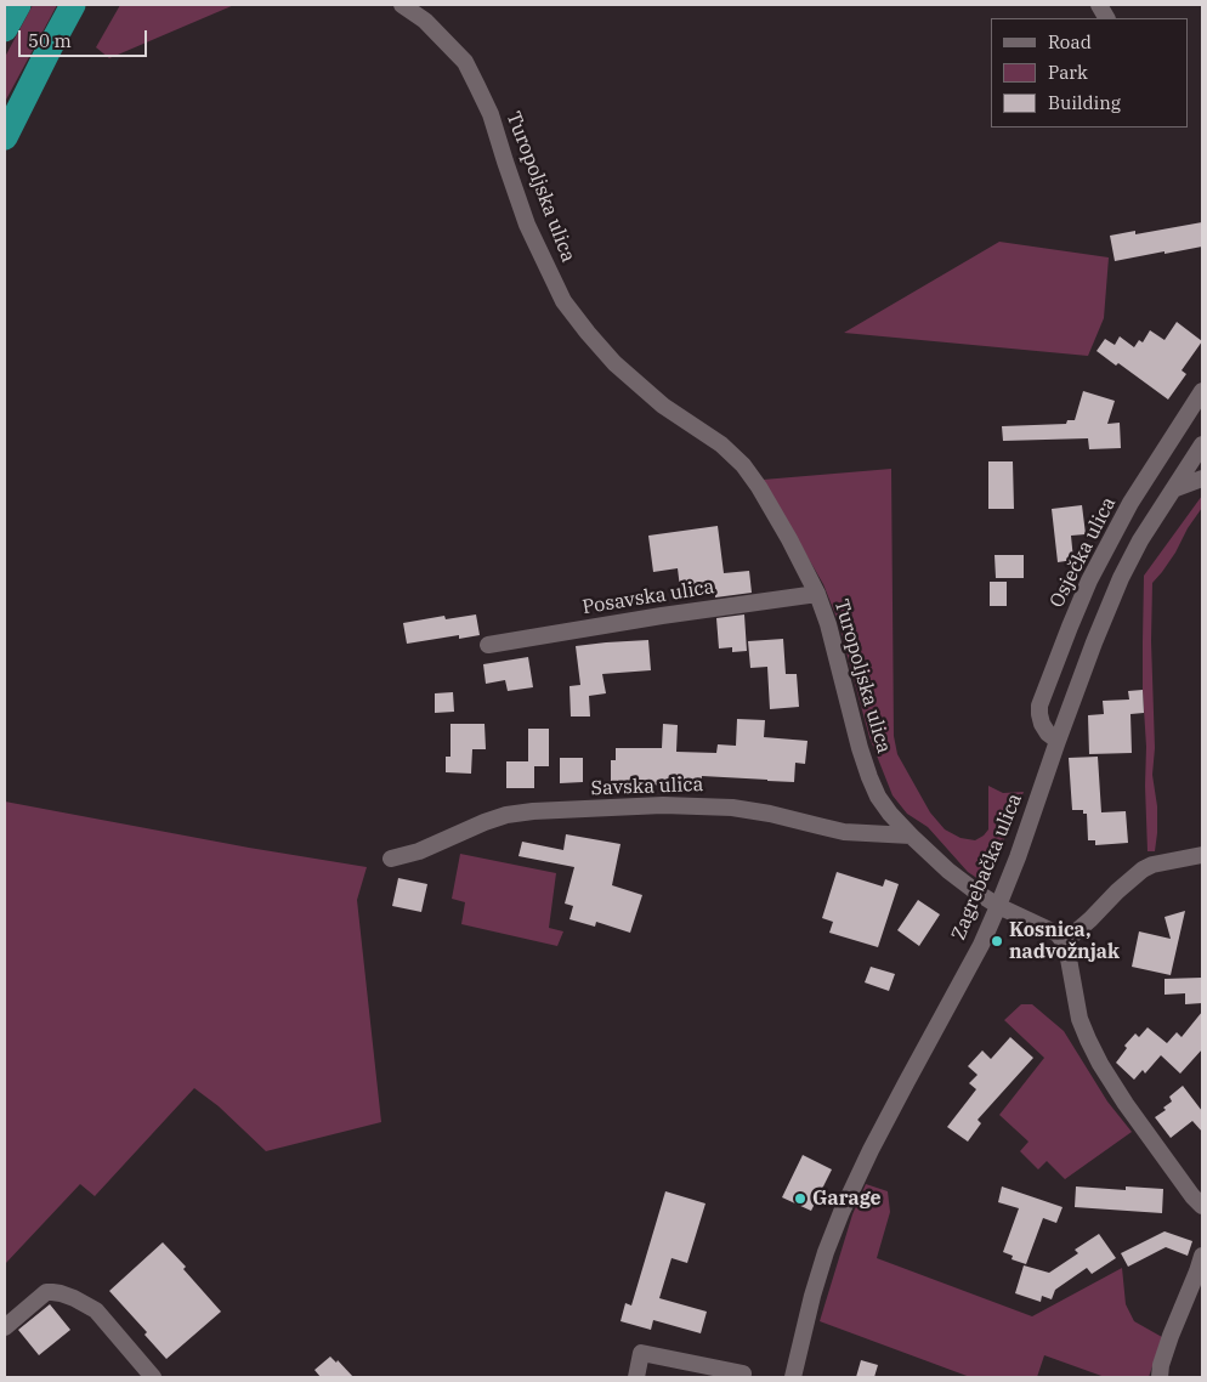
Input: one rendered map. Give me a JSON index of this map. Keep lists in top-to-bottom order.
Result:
{
  "streets": {
    "street": [
      "Turopoljska ulica",
      "Osječka ulica",
      "Posavska ulica",
      "Savska ulica",
      "Zagrebačka ulica"
    ]
  },
  "crossings": [
    ["Turopoljska ulica", "Posavska ulica"],
    ["Turopoljska ulica", "Savska ulica"],
    ["Turopoljska ulica", "Zagrebačka ulica"],
    ["Osječka ulica", "Zagrebačka ulica"]
  ],
  "places": ["Kosnica, nadvožnjak", "Garage"],
  "legend": ["Road", "Park", "Building"],
  "scale_bar": "50 m"
}
